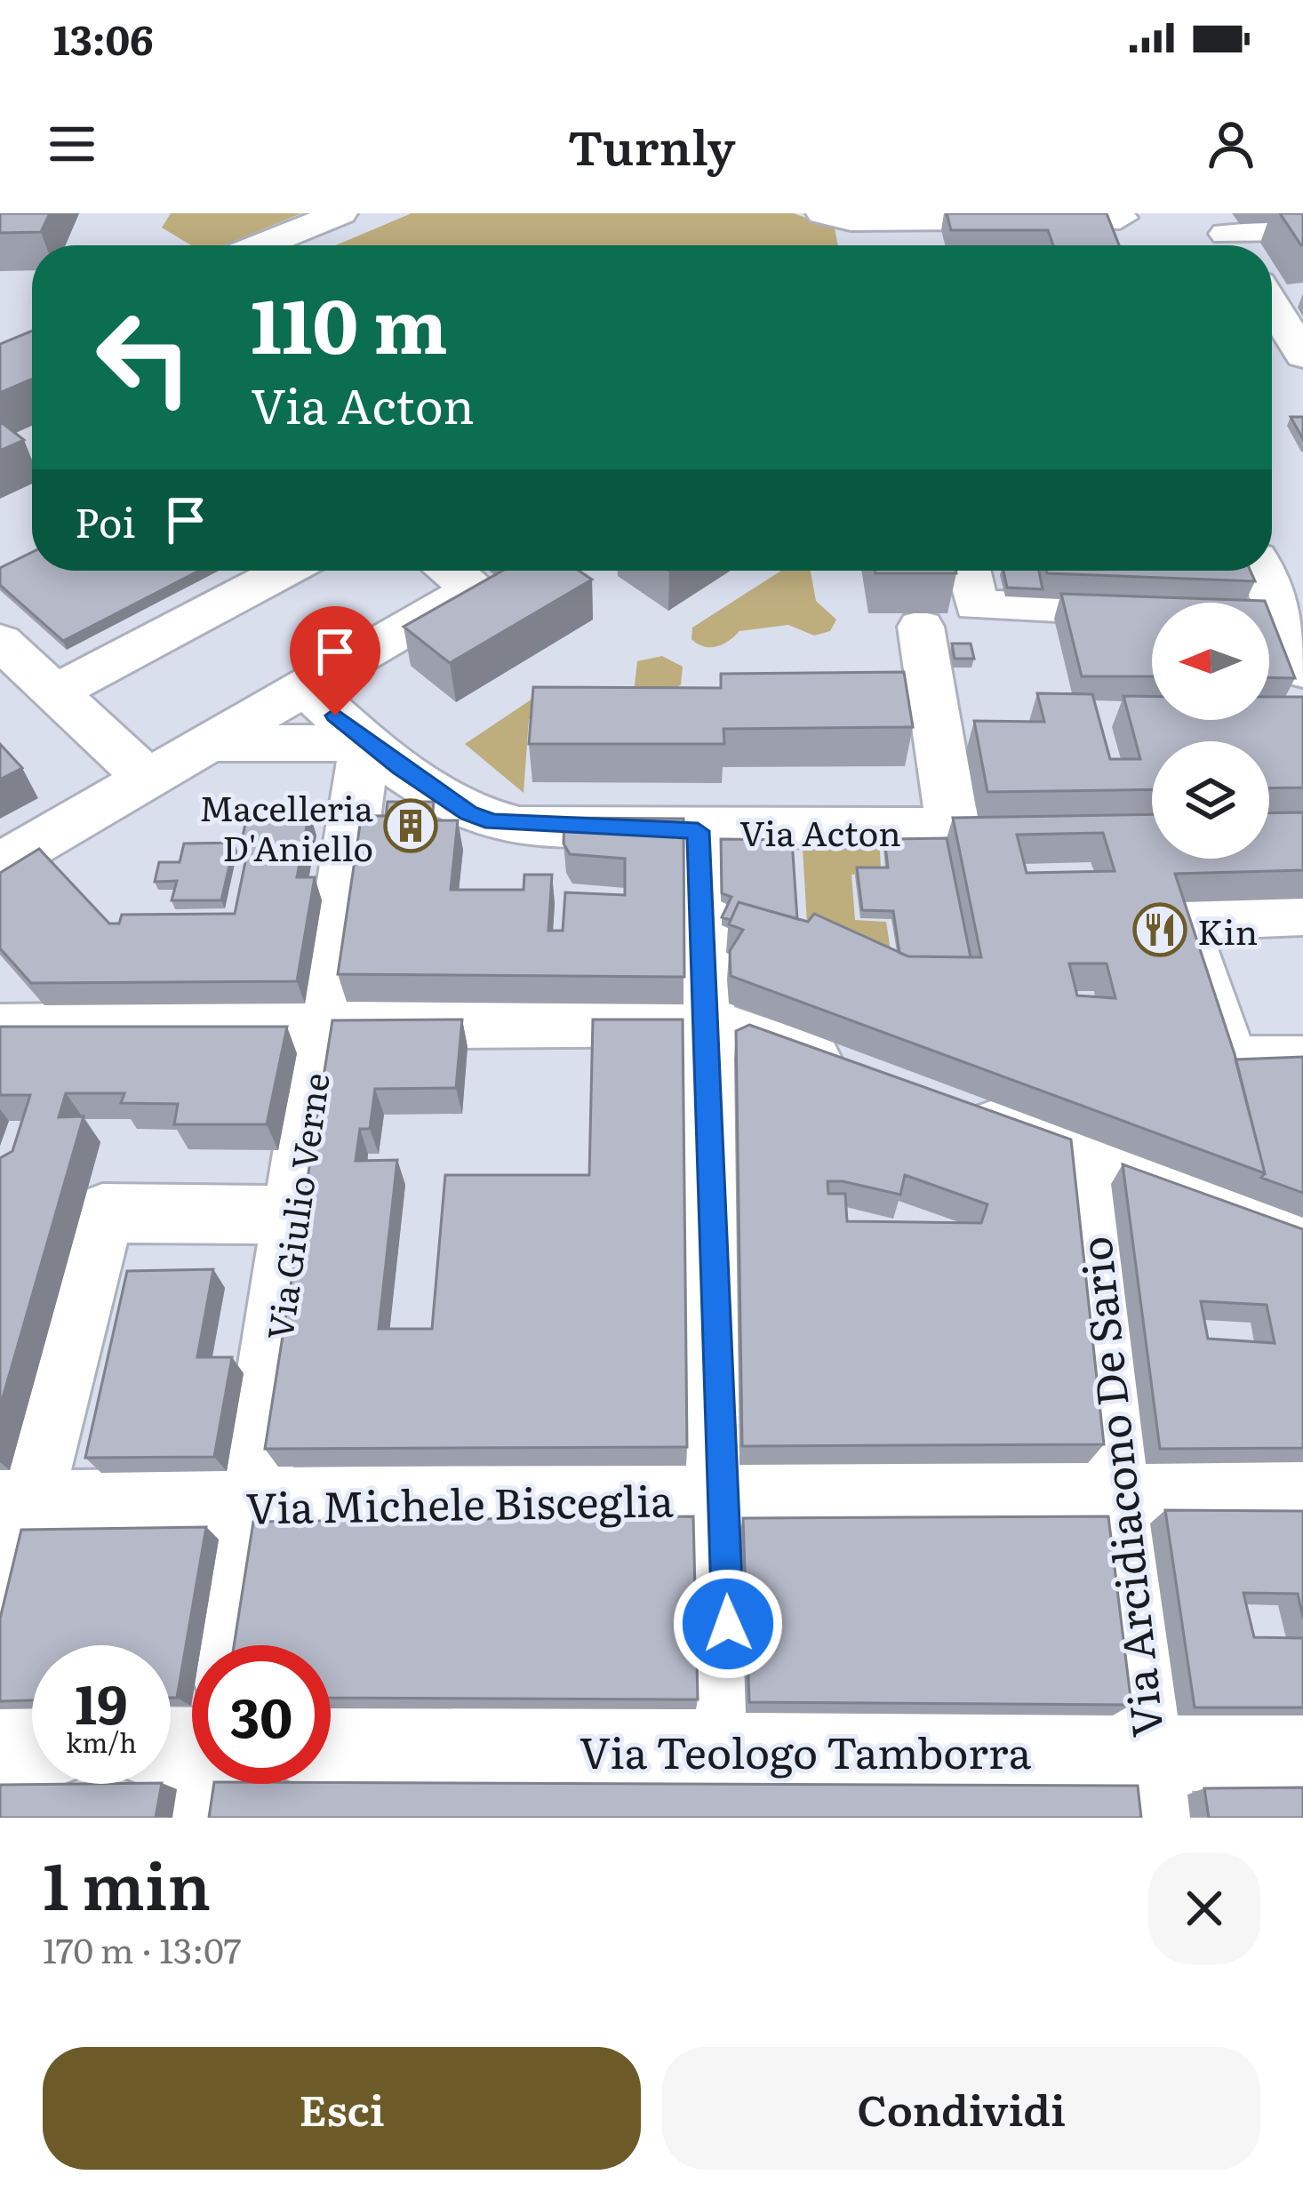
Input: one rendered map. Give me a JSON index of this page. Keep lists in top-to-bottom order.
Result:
{
  "streets": {
    "street": [
      "Via Acton",
      "Via Giulio Verne",
      "Via Arcidiacono De Sario",
      "Via Michele Bisceglia",
      "Via Teologo Tamborra"
    ]
  },
  "crossings": [
    ["Via Acton", "Via Giulio Verne"],
    ["Via Giulio Verne", "Via Michele Bisceglia"],
    ["Via Arcidiacono De Sario", "Via Michele Bisceglia"],
    ["Via Arcidiacono De Sario", "Via Teologo Tamborra"]
  ],
  "places": {
    "building": ["Macelleria D'Aniello"],
    "restaurant": ["Kin"]
  },
  "north": "left",
  "page": {
    "status": "13:06",
    "header": "Turnly",
    "turn": ["110 m", "Via Acton"],
    "then": "Poi",
    "speed": "19 km/h",
    "limit": "30",
    "heading": ["1 min", "170 m · 13:07"],
    "buttons": ["Esci", "Condividi"]
  }
}
